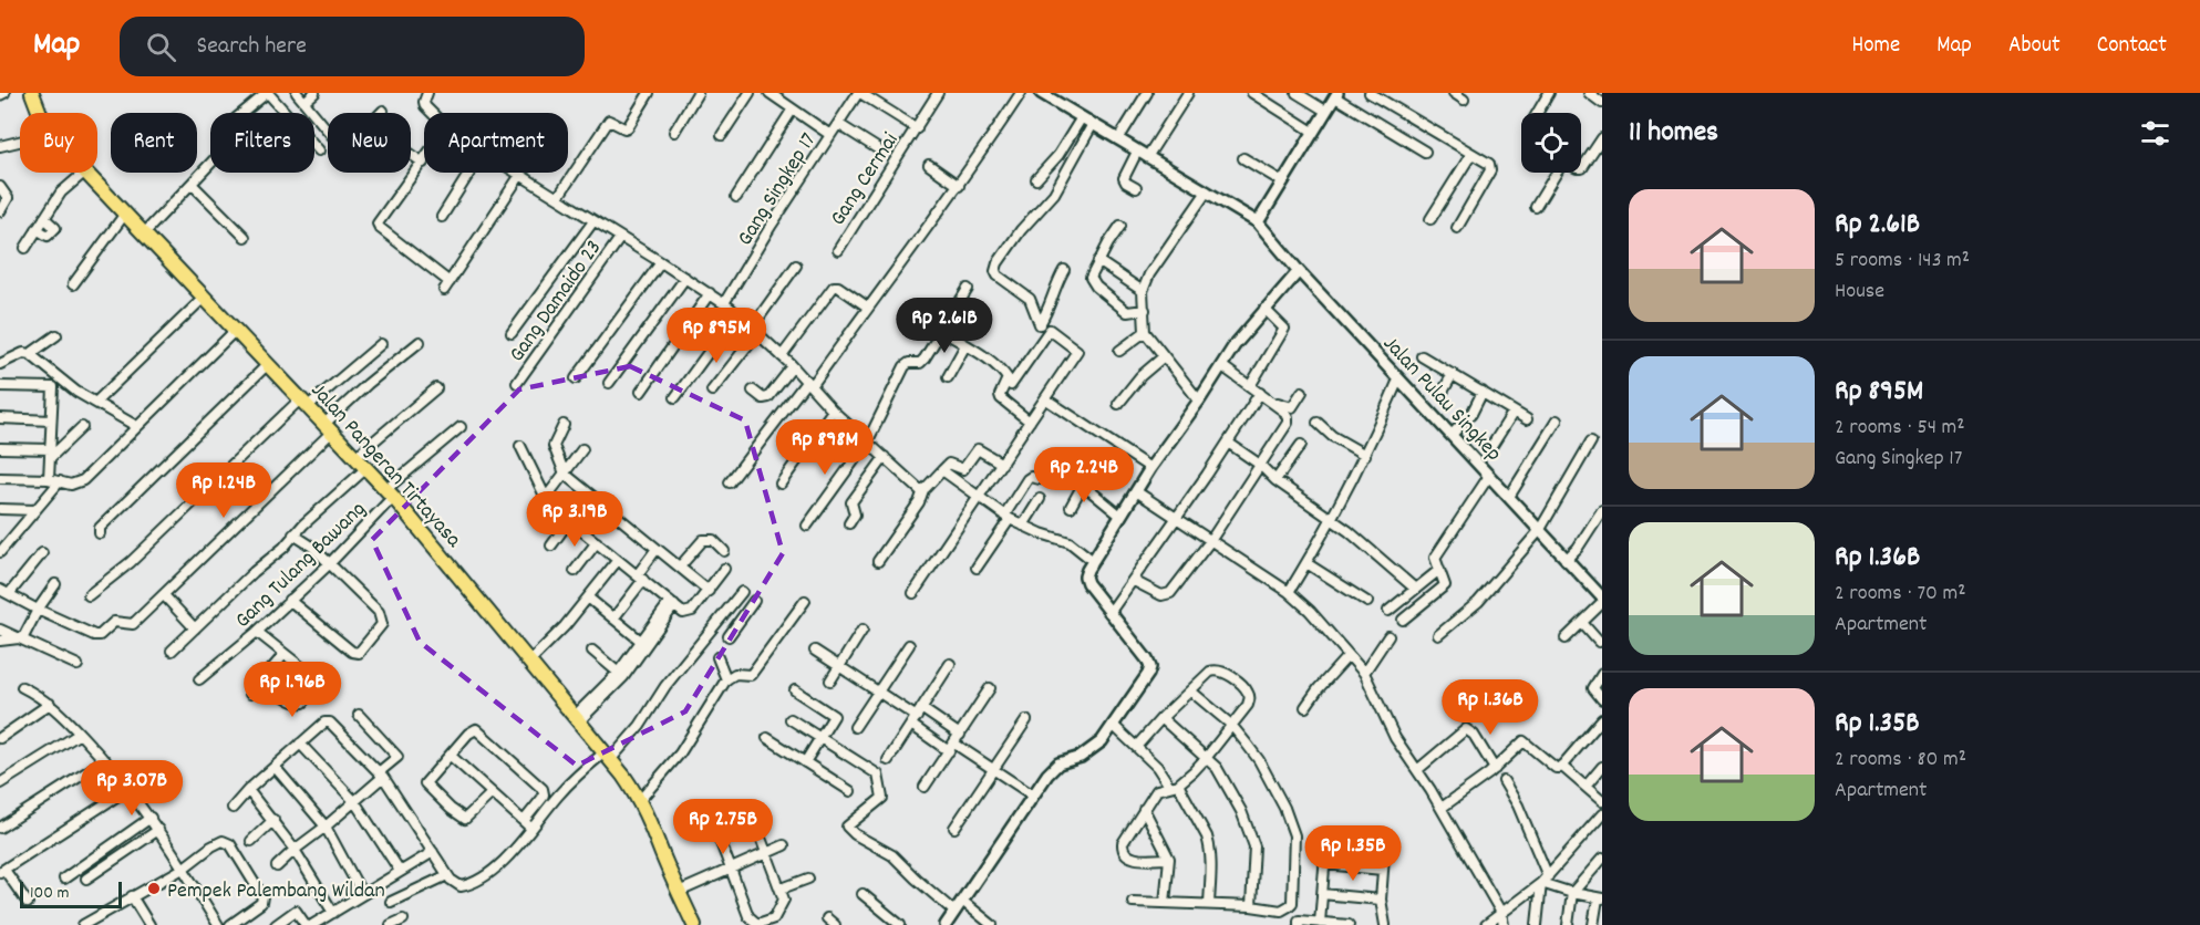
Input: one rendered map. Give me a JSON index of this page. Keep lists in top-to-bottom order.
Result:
{
  "streets": {
    "main road": ["Jalan Pangeran Tirtayasa"],
    "street": [
      "Gang Cermai",
      "Gang Singkep 17",
      "Gang Damaido 23",
      "Jalan Pulau Singkep",
      "Gang Tulang Bawang"
    ]
  },
  "crossings": [
    ["Jalan Pangeran Tirtayasa", "Gang Tulang Bawang"]
  ],
  "places": ["Pempek Palembang Wildan"],
  "scale_bar": "100 m",
  "page": {
    "header": "Map",
    "search": "Search here",
    "nav": [
      "Home",
      "Map",
      "About",
      "Contact"
    ],
    "heading": "11 homes",
    "chip": [
      "Buy",
      "Rent",
      "Filters",
      "New",
      "Apartment"
    ],
    "list": [
      {
        "name": "Rp 2.61B",
        "note": "5 rooms · 143 m² · House"
      },
      {
        "name": "Rp 895M",
        "note": "2 rooms · 54 m² · Gang Singkep 17"
      },
      {
        "name": "Rp 1.36B",
        "note": "2 rooms · 70 m² · Apartment"
      },
      {
        "name": "Rp 1.35B",
        "note": "2 rooms · 80 m² · Apartment"
      }
    ],
    "price": [
      "Rp 2.61B",
      "Rp 895M",
      "Rp 898M",
      "Rp 2.24B",
      "Rp 1.24B",
      "Rp 3.19B",
      "Rp 1.96B",
      "Rp 1.36B",
      "Rp 3.07B",
      "Rp 2.75B",
      "Rp 1.35B"
    ],
    "scale": "100 m"
  }
}
